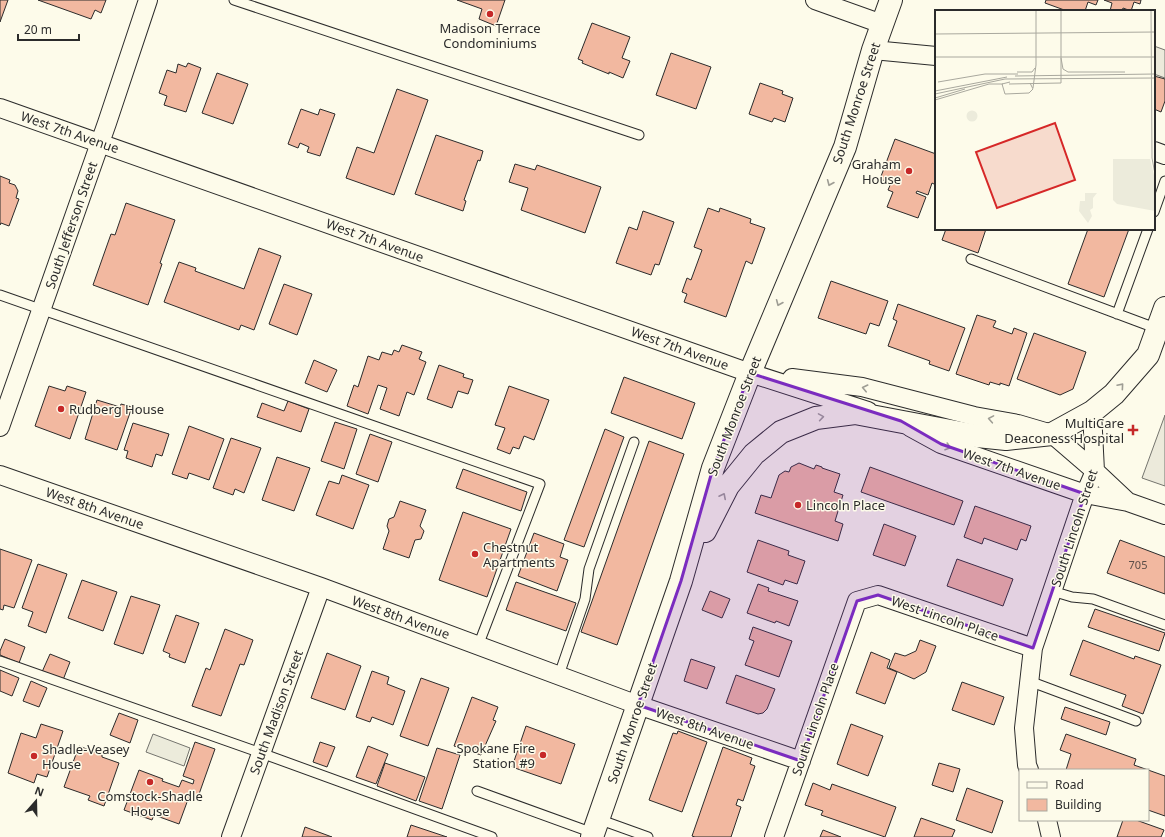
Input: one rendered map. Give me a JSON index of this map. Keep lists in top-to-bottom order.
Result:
{
  "streets": {
    "street": [
      "South Monroe Street",
      "West 7th Avenue",
      "South Jefferson Street",
      "West 8th Avenue",
      "South Lincoln Street",
      "West Lincoln Place",
      "South Madison Street",
      "South Lincoln Place"
    ]
  },
  "crossings": [
    ["South Monroe Street", "West 7th Avenue"],
    ["South Monroe Street", "West 8th Avenue"],
    ["West 7th Avenue", "South Jefferson Street"],
    ["West 7th Avenue", "South Lincoln Street"],
    ["West 8th Avenue", "South Madison Street"],
    ["West 8th Avenue", "South Lincoln Place"],
    ["South Lincoln Street", "West Lincoln Place"],
    ["West Lincoln Place", "South Lincoln Place"]
  ],
  "one_way": ["South Monroe Street"],
  "places": {
    "other": [
      "Madison Terrace Condominiums",
      "Graham House",
      "Rudberg House",
      "Lincoln Place",
      "Chestnut Apartments",
      "Spokane Fire Station #9",
      "Shadle-Veasey House",
      "Comstock-Shadle House"
    ],
    "health": ["MultiCare Deaconess Hospital"]
  },
  "house_numbers": ["705"],
  "legend": ["Road", "Building"],
  "scale_bar": "20 m",
  "north": "top"
}
